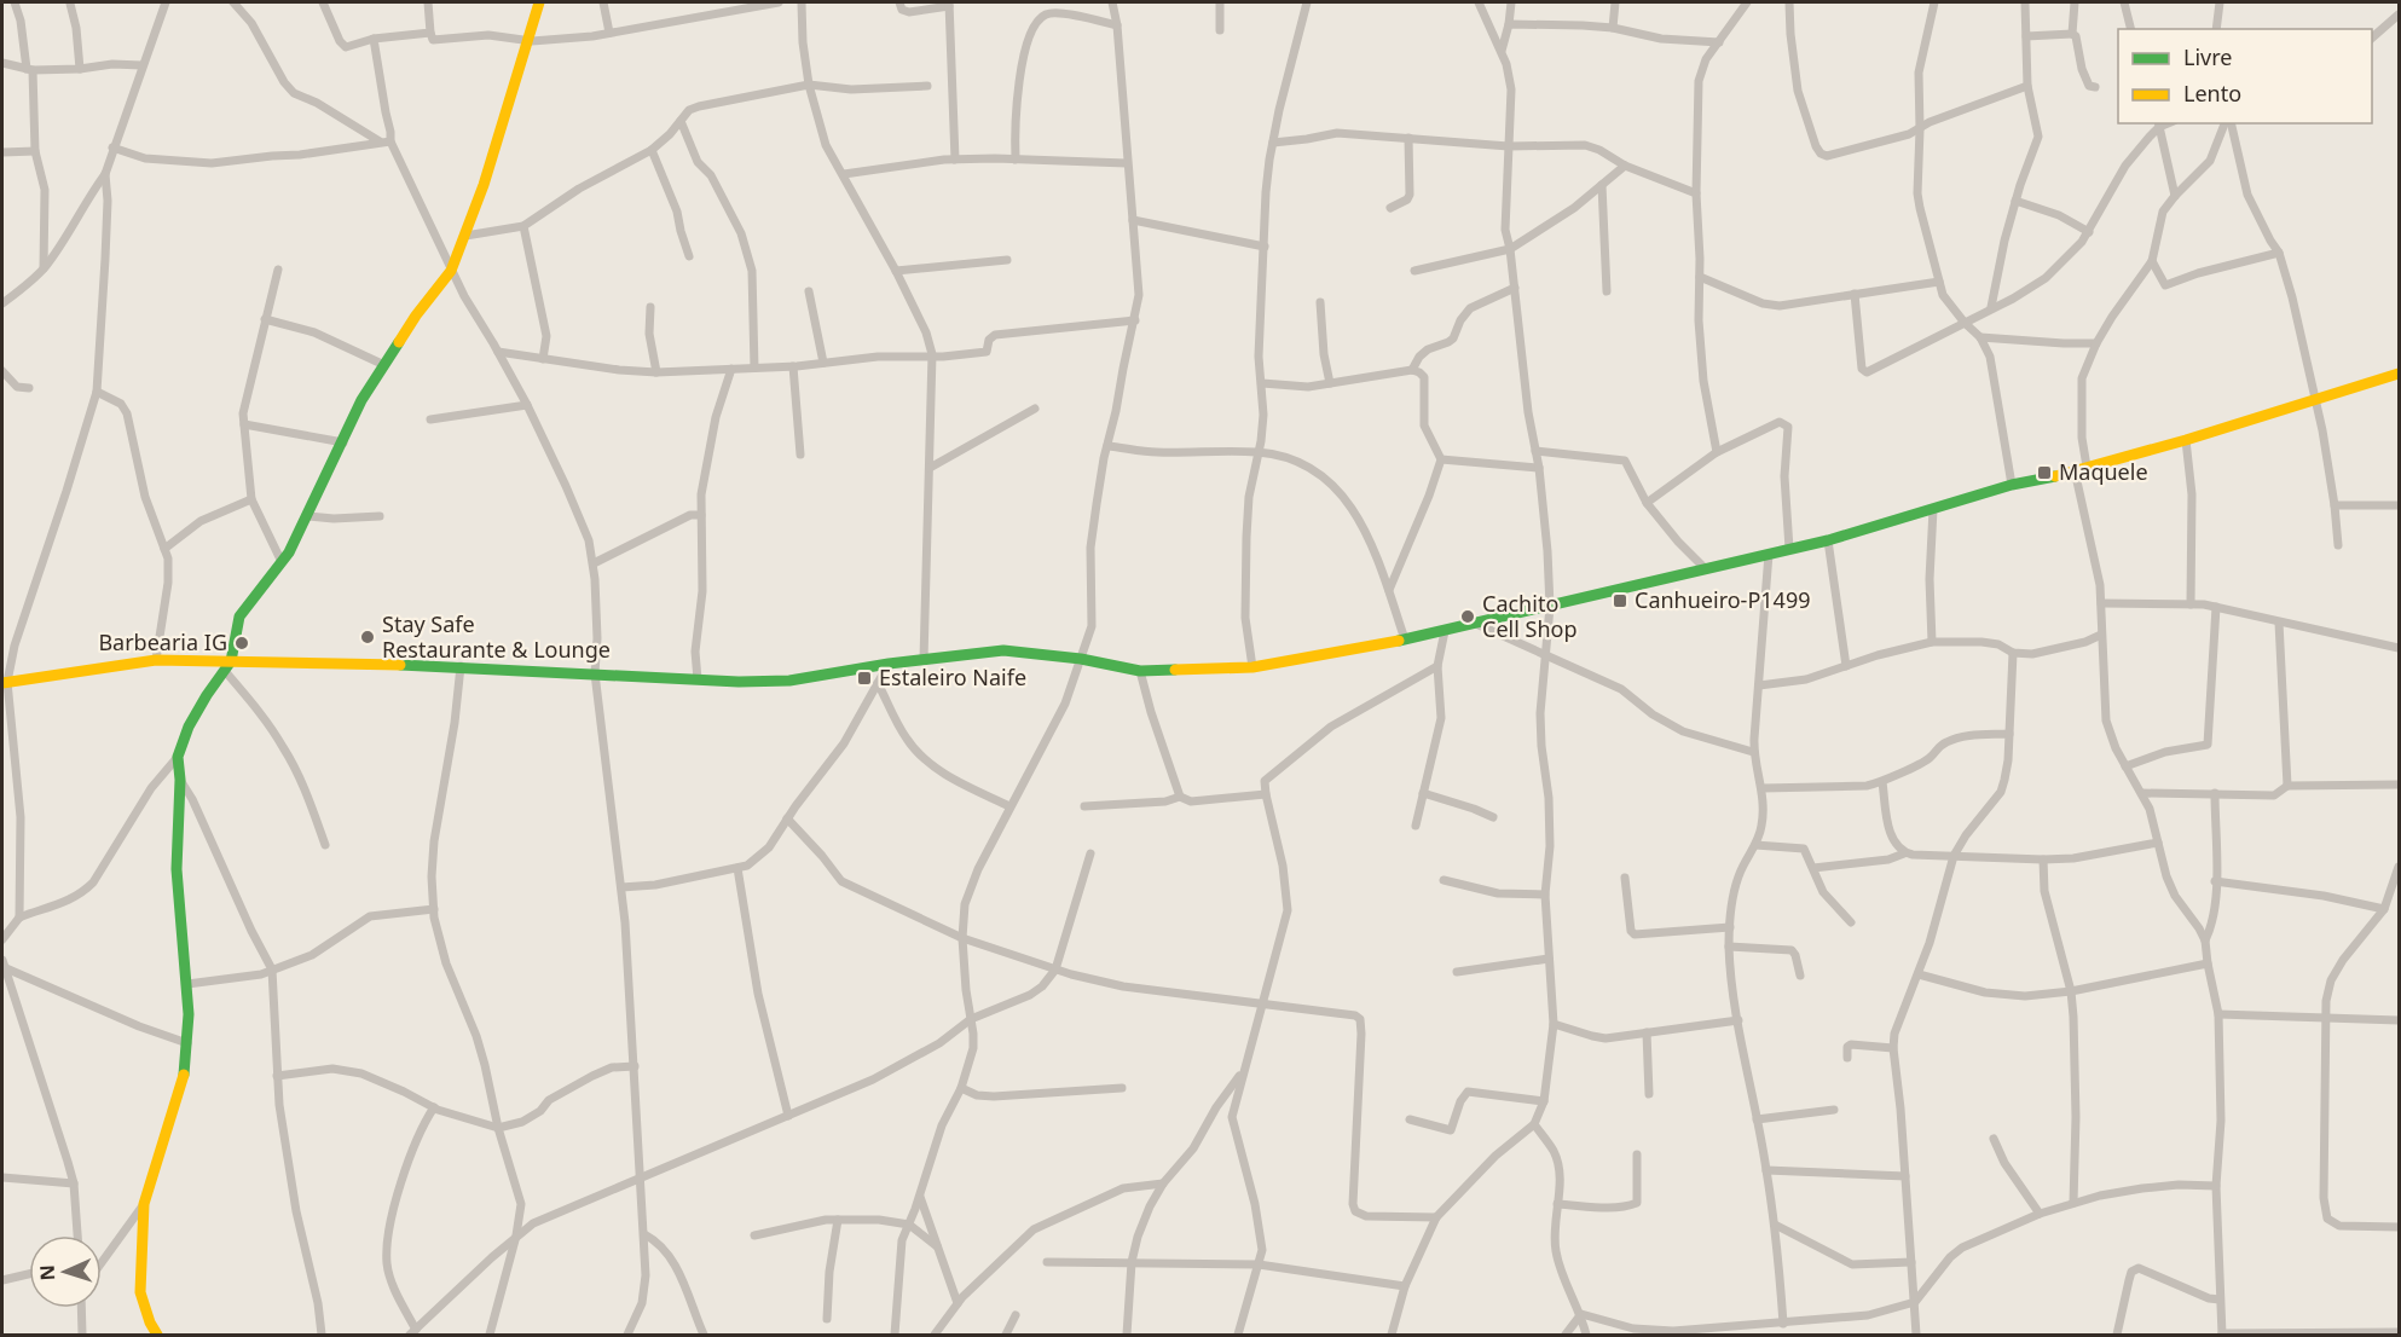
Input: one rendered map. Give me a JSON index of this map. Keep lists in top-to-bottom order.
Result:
{
  "places": {
    "transit": ["Maquele", "Canhueiro-P1499", "Estaleiro Naife"],
    "other": ["Cachito Cell Shop", "Stay Safe Restaurante & Lounge", "Barbearia IG"]
  },
  "legend": ["Livre", "Lento"],
  "north": "left"
}
